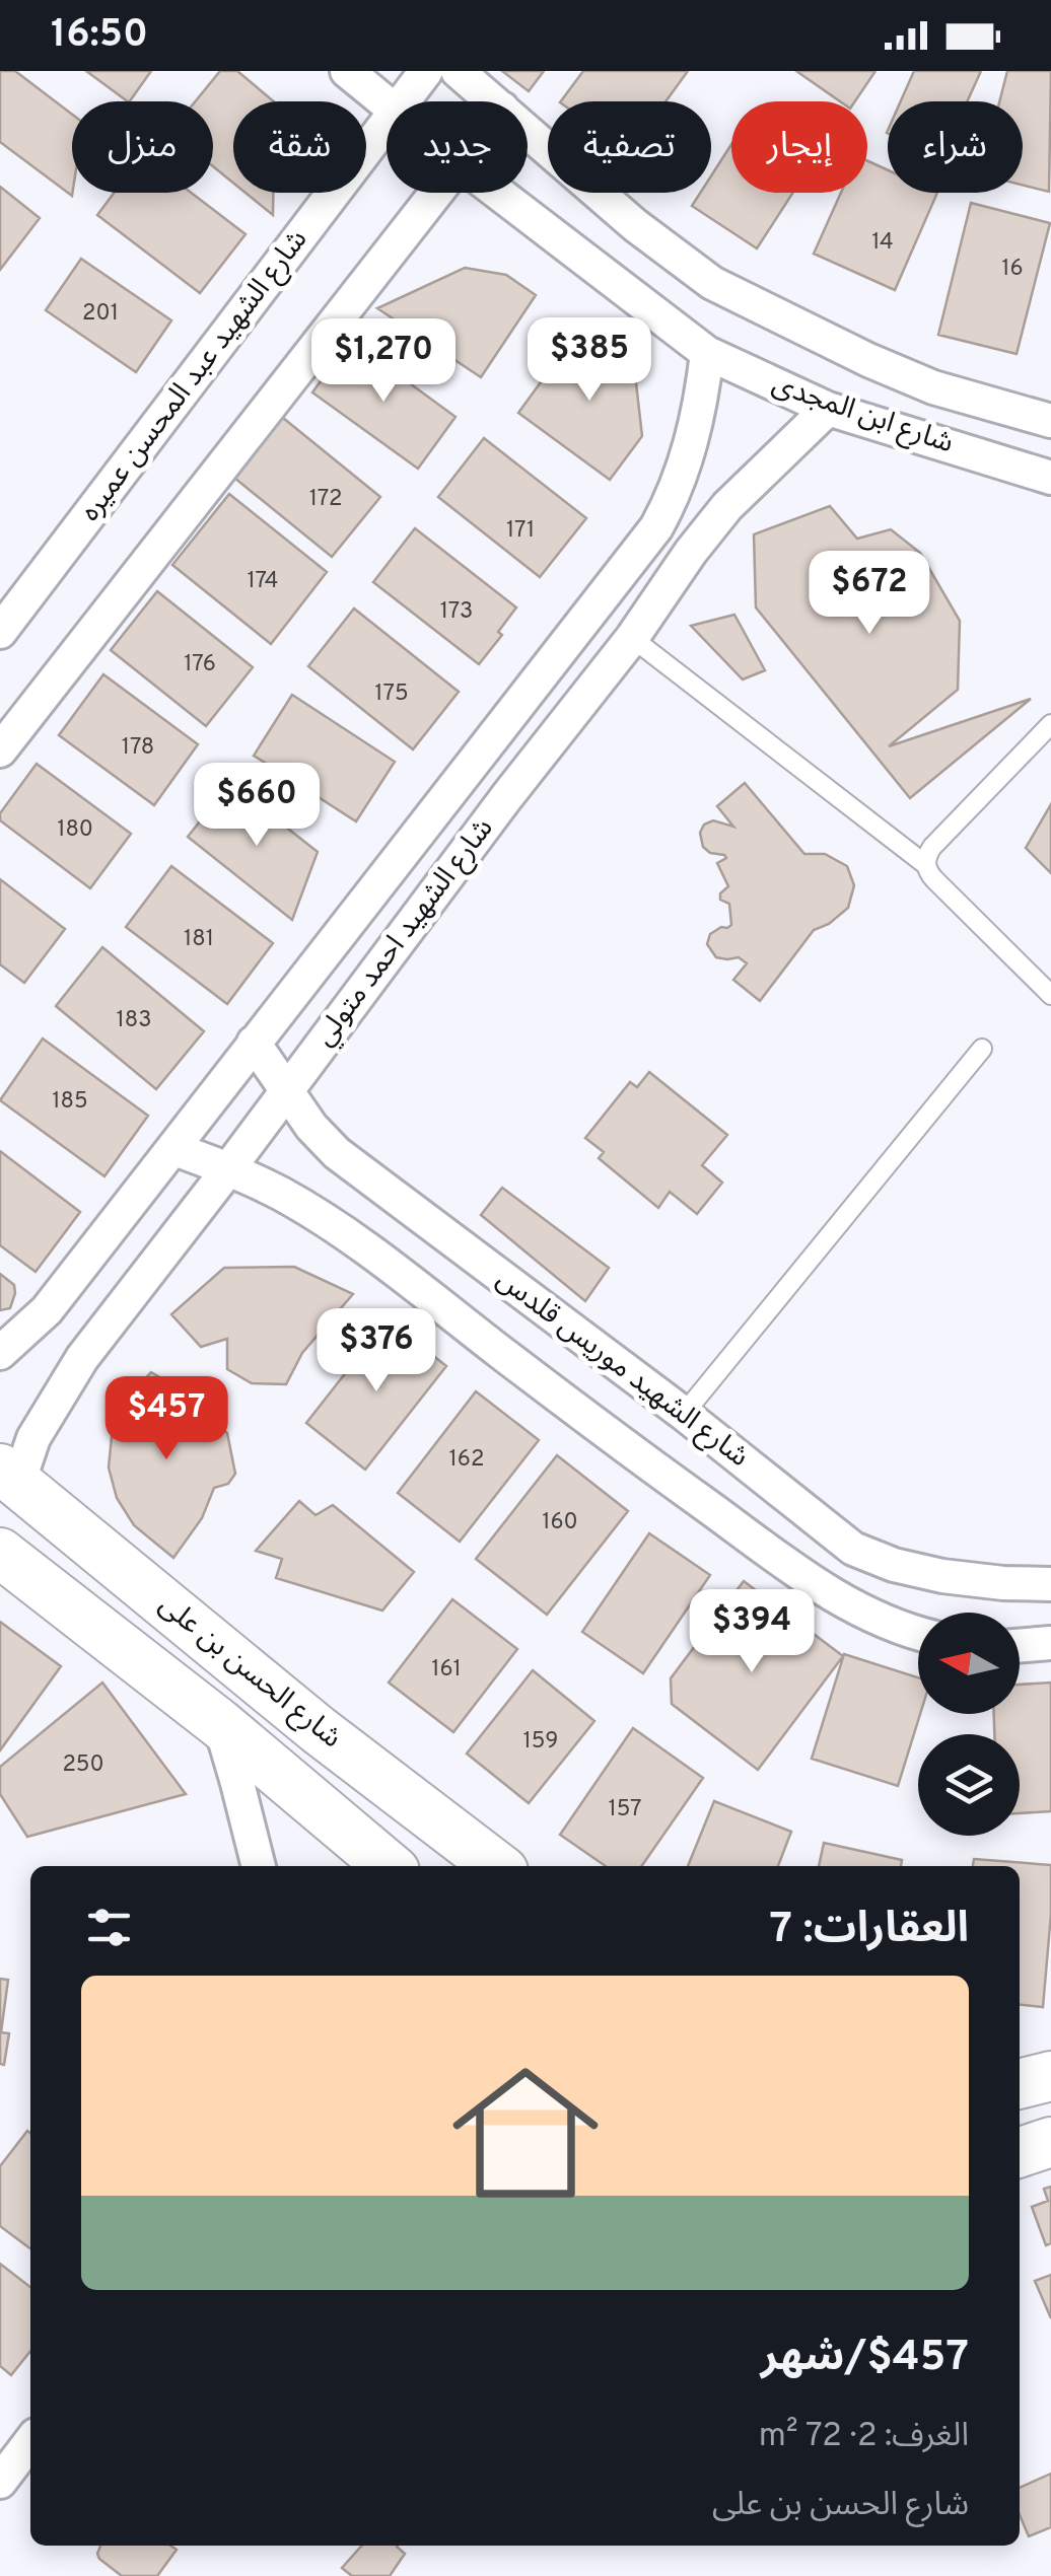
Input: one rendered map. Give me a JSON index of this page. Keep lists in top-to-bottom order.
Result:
{
  "streets": {
    "street": [
      "شارع الشهيد عبد المحسن عميره",
      "شارع ابن المجدى",
      "شارع الشهيد احمد متولي",
      "شارع الشهيد موريس قلدس",
      "شارع الحسن بن على"
    ]
  },
  "crossings": [
    ["شارع ابن المجدى", "شارع الشهيد احمد متولي"],
    ["شارع الشهيد احمد متولي", "شارع الشهيد موريس قلدس"],
    ["شارع الشهيد احمد متولي", "شارع الحسن بن على"]
  ],
  "house_numbers": [
    "14",
    "16",
    "201",
    "172",
    "171",
    "174",
    "173",
    "176",
    "175",
    "178",
    "180",
    "181",
    "183",
    "185",
    "162",
    "160",
    "161",
    "159",
    "250",
    "157"
  ],
  "north": "left",
  "page": {
    "status": "16:50",
    "chip": [
      "شراء",
      "إيجار",
      "تصفية",
      "جديد",
      "شقة",
      "منزل"
    ],
    "price": [
      "$385",
      "$1,270",
      "$672",
      "$660",
      "$376",
      "$457",
      "$394"
    ],
    "heading": "العقارات: 7",
    "list": [
      {
        "name": "$457/شهر",
        "note": "الغرف: 2 · 72 m² · شارع الحسن بن على"
      }
    ]
  }
}
